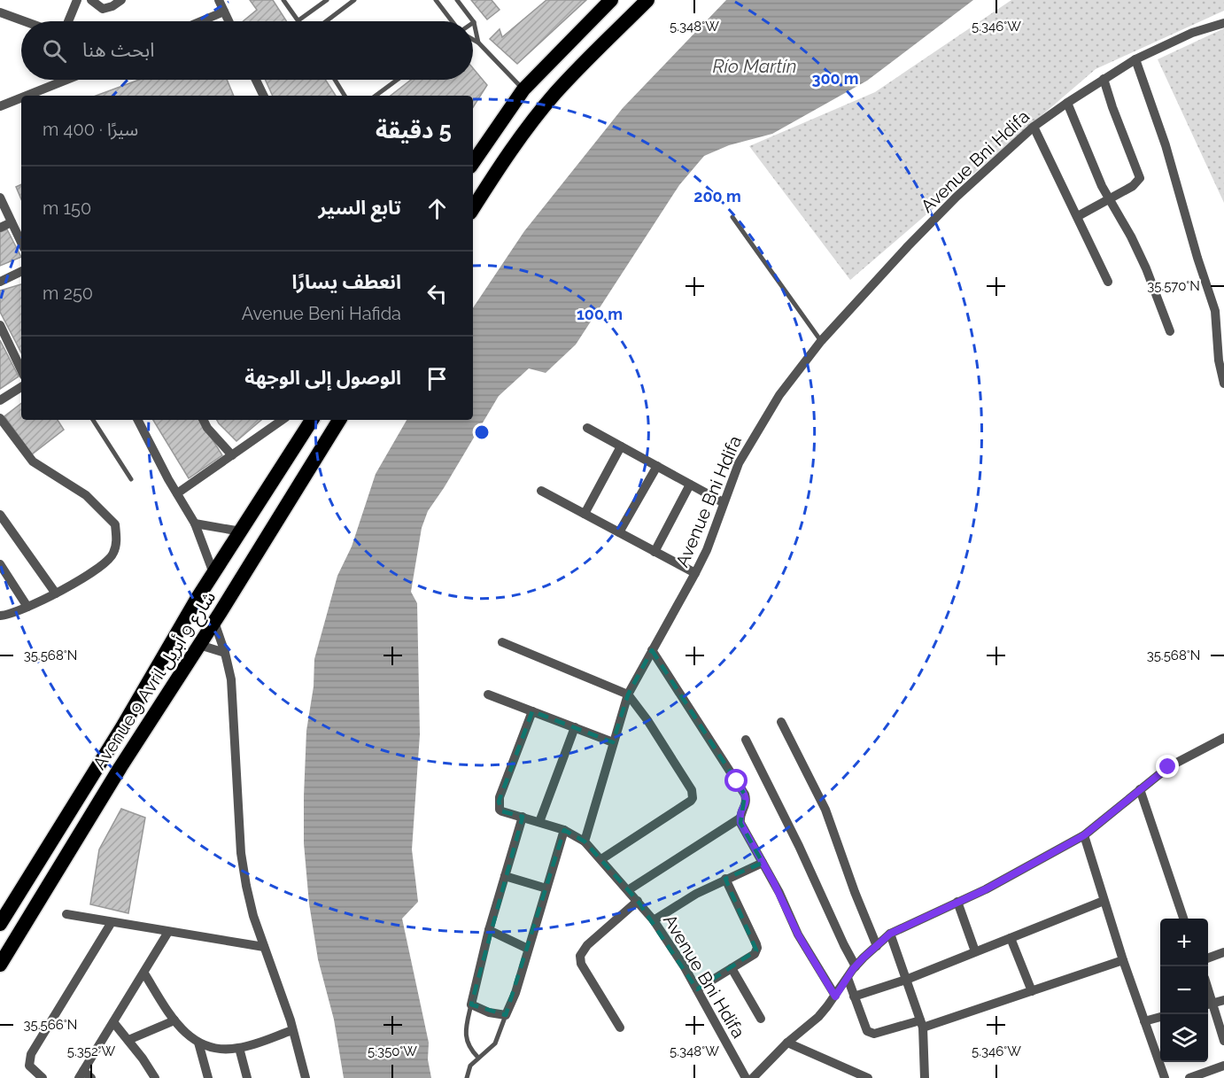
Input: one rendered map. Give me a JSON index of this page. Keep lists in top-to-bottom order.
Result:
{
  "streets": {
    "highway": ["Avenue 9 Avril شارع 9 أبريل"],
    "street": ["Avenue Bni Hdifa"]
  },
  "water": ["Río Martín"],
  "page": {
    "search": "ابحث هنا",
    "heading": ["5 دقيقة", "سيرًا · 400 m"],
    "list": [
      ["تابع السير", "150 m"],
      ["انعطف يسارًا", "Avenue Beni Hafida", "250 m"],
      "الوصول إلى الوجهة"
    ],
    "map_buttons": ["+", "−"]
  },
  "coordinates": [
    "5.348°W",
    "5.346°W",
    "35.570°N",
    "35.568°N",
    "35.566°N",
    "5.352°W",
    "5.350°W"
  ],
  "rings": ["300 m", "200 m", "100 m"]
}
